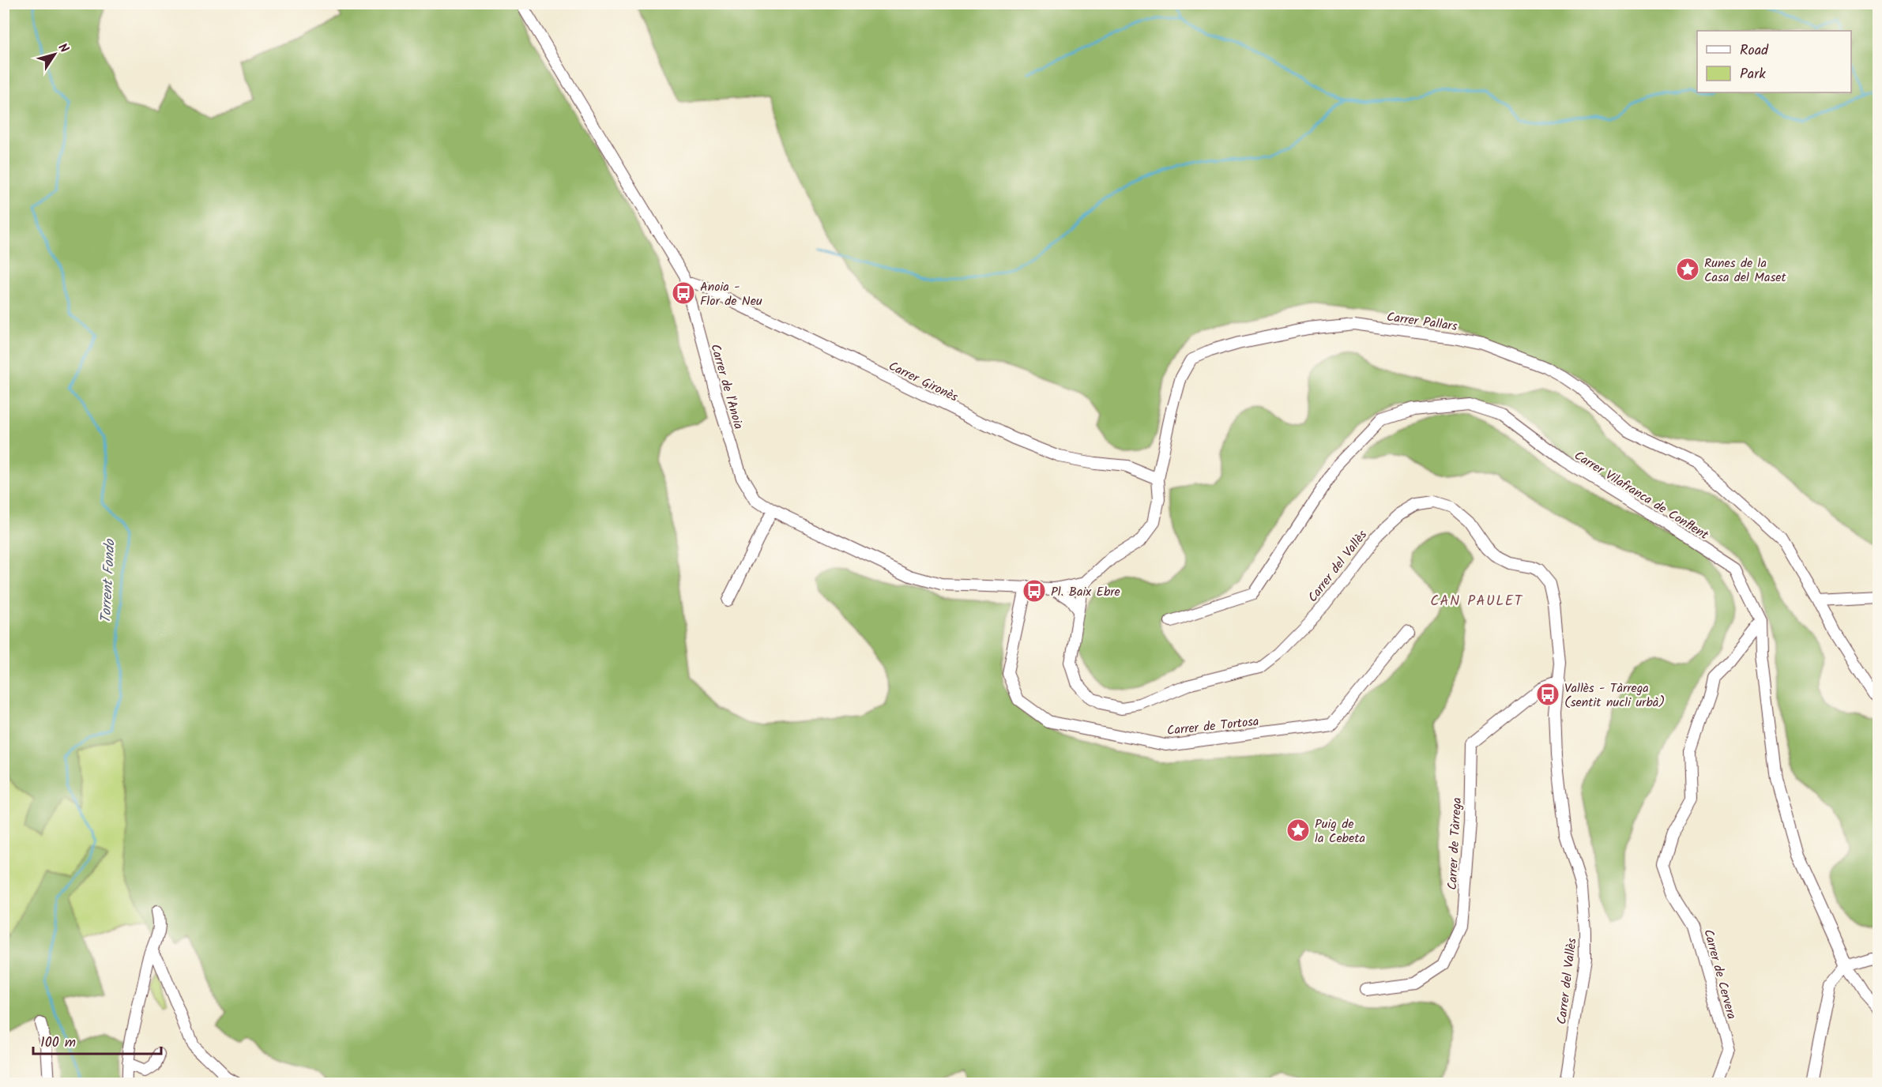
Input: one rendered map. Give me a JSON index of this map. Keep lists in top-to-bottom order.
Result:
{
  "streets": {
    "street": [
      "Carrer Pallars",
      "Carrer Gironès",
      "Carrer de l'Anoia",
      "Carrer Vilafranca de Conflent",
      "Carrer del Vallès",
      "Carrer de Tortosa",
      "Carrer de Tàrrega",
      "Carrer de Cervera"
    ]
  },
  "crossings": [
    ["Carrer Pallars", "Carrer Gironès"],
    ["Carrer Pallars", "Carrer de l'Anoia"],
    ["Carrer Pallars", "Carrer del Vallès"],
    ["Carrer Gironès", "Carrer de l'Anoia"],
    ["Carrer de l'Anoia", "Carrer del Vallès"],
    ["Carrer de l'Anoia", "Carrer de Tortosa"],
    ["Carrer Vilafranca de Conflent", "Carrer de Cervera"],
    ["Carrer del Vallès", "Carrer de Tàrrega"]
  ],
  "districts": ["CAN PAULET"],
  "water": ["Torrent Fondo"],
  "places": {
    "place": ["Runes de la Casa del Maset", "Puig de la Cebeta"],
    "bus stop": ["Anoia - Flor de Neu", "Pl. Baix Ebre", "Vallès - Tàrrega (sentit nucli urbà)"]
  },
  "legend": ["Road", "Park"],
  "scale_bar": "100 m",
  "north": "top right"
}
